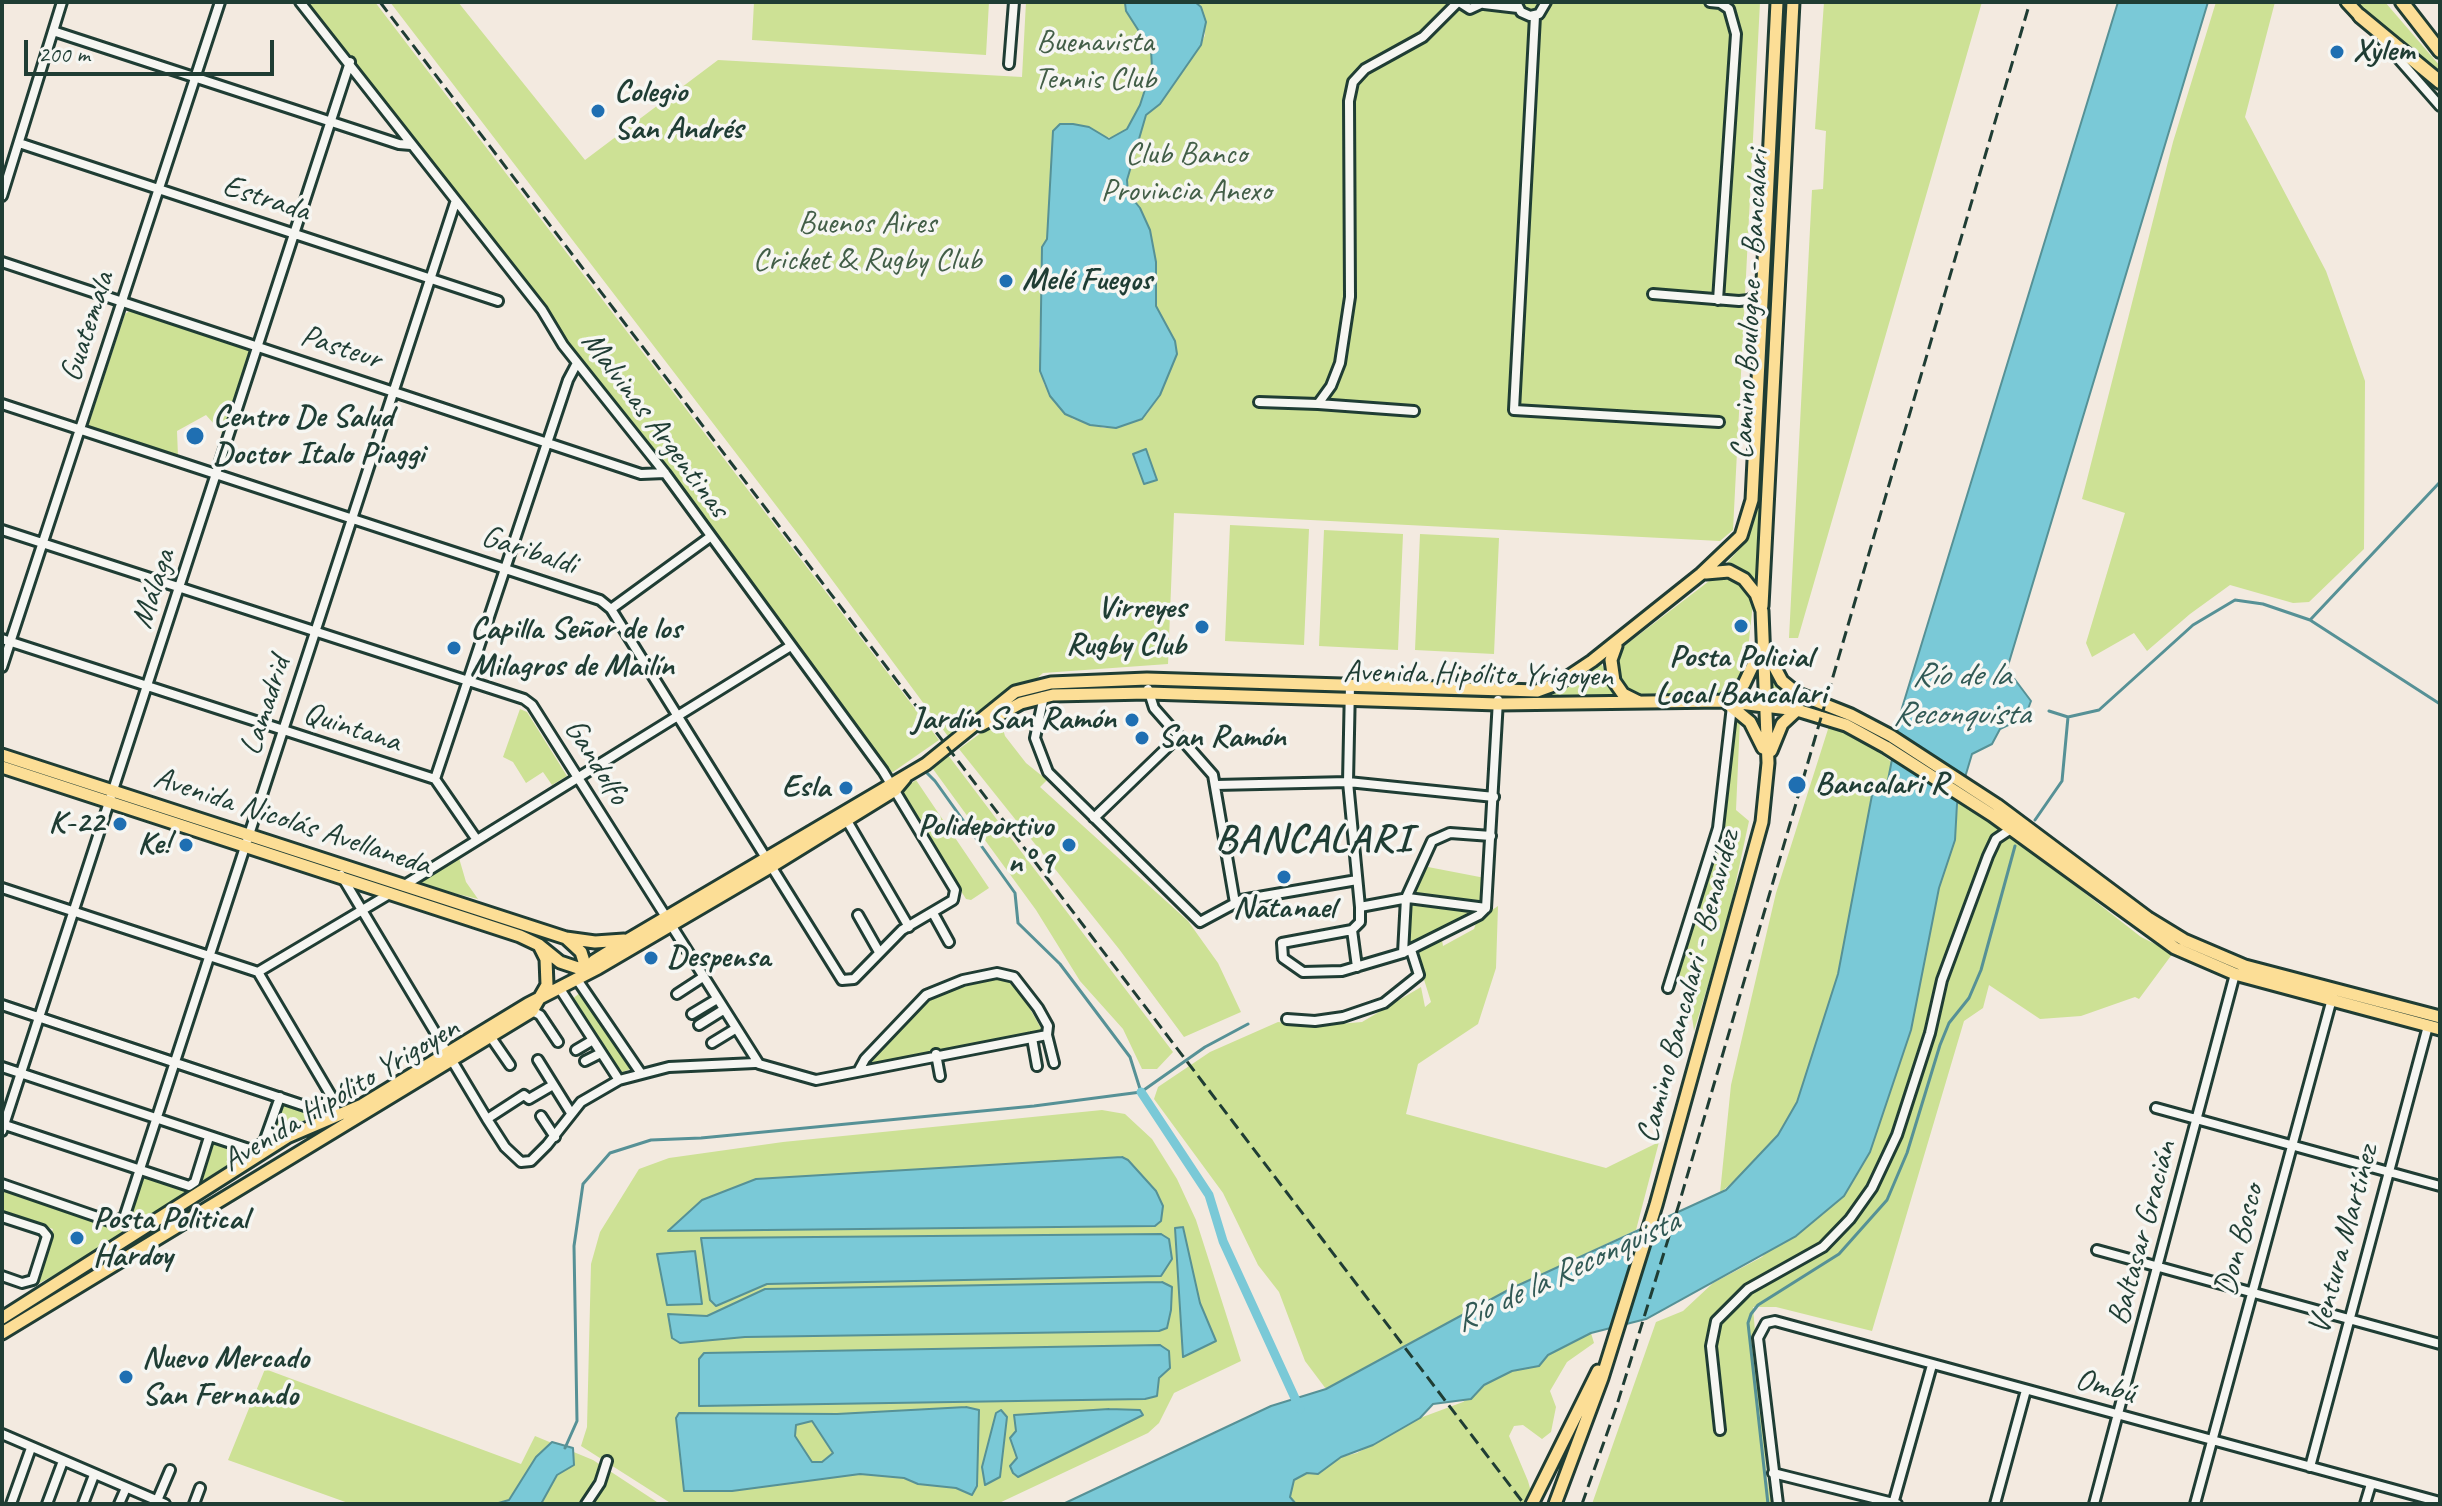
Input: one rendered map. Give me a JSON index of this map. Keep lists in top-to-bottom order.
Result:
{
  "streets": {
    "main road": [
      "Camino Boulogne - Bancalari",
      "Avenida Hipólito Yrigoyen",
      "Avenida Nicolás Avellaneda",
      "Camino Bancalari - Benavídez"
    ],
    "street": [
      "Estrada",
      "Guatemala",
      "Pasteur",
      "Malvinas Argentinas",
      "Garibaldi",
      "Málaga",
      "Lamadrid",
      "Quintana",
      "Gandolfo",
      "Baltasar Gracián",
      "Don Bosco",
      "Ventura Martínez",
      "Ombú"
    ]
  },
  "crossings": [
    ["Estrada", "Guatemala"],
    ["Estrada", "Málaga"],
    ["Estrada", "Lamadrid"],
    ["Camino Boulogne - Bancalari", "Avenida Hipólito Yrigoyen"],
    ["Camino Boulogne - Bancalari", "Camino Bancalari - Benavídez"],
    ["Guatemala", "Pasteur"],
    ["Guatemala", "Garibaldi"],
    ["Guatemala", "Quintana"],
    ["Guatemala", "Gandolfo"],
    ["Pasteur", "Malvinas Argentinas"],
    ["Pasteur", "Málaga"],
    ["Pasteur", "Lamadrid"],
    ["Malvinas Argentinas", "Málaga"],
    ["Malvinas Argentinas", "Avenida Hipólito Yrigoyen"],
    ["Malvinas Argentinas", "Lamadrid"],
    ["Garibaldi", "Málaga"],
    ["Garibaldi", "Avenida Hipólito Yrigoyen"],
    ["Garibaldi", "Lamadrid"],
    ["Málaga", "Quintana"],
    ["Málaga", "Gandolfo"],
    ["Málaga", "Avenida Nicolás Avellaneda"],
    ["Avenida Hipólito Yrigoyen", "Gandolfo"],
    ["Avenida Hipólito Yrigoyen", "Avenida Nicolás Avellaneda"],
    ["Avenida Hipólito Yrigoyen", "Camino Bancalari - Benavídez"],
    ["Lamadrid", "Quintana"],
    ["Lamadrid", "Gandolfo"],
    ["Lamadrid", "Avenida Nicolás Avellaneda"],
    ["Baltasar Gracián", "Ombú"],
    ["Don Bosco", "Ombú"],
    ["Ventura Martínez", "Ombú"]
  ],
  "districts": ["BANCALARI"],
  "water": ["Río de la Reconquista"],
  "parks": ["Buenavista Tennis Club", "Club Banco Provincia Anexo", "Buenos Aires Cricket & Rugby Club"],
  "places": [
    "Xylem",
    "Colegio San Andrés",
    "Melé Fuegos",
    "Centro De Salud Doctor Italo Piaggi",
    "Posta Policial Local Bancalari",
    "Virreyes Rugby Club",
    "Capilla Señor de los Milagros de Mailín",
    "Jardín San Ramón",
    "San Ramón",
    "Bancalari R",
    "Esla",
    "K-22",
    "Ke!",
    "Polideportivo n° 9",
    "Natanael",
    "Despensa",
    "Posta Political Hardoy",
    "Nuevo Mercado San Fernando"
  ],
  "scale_bar": "200 m"
}
